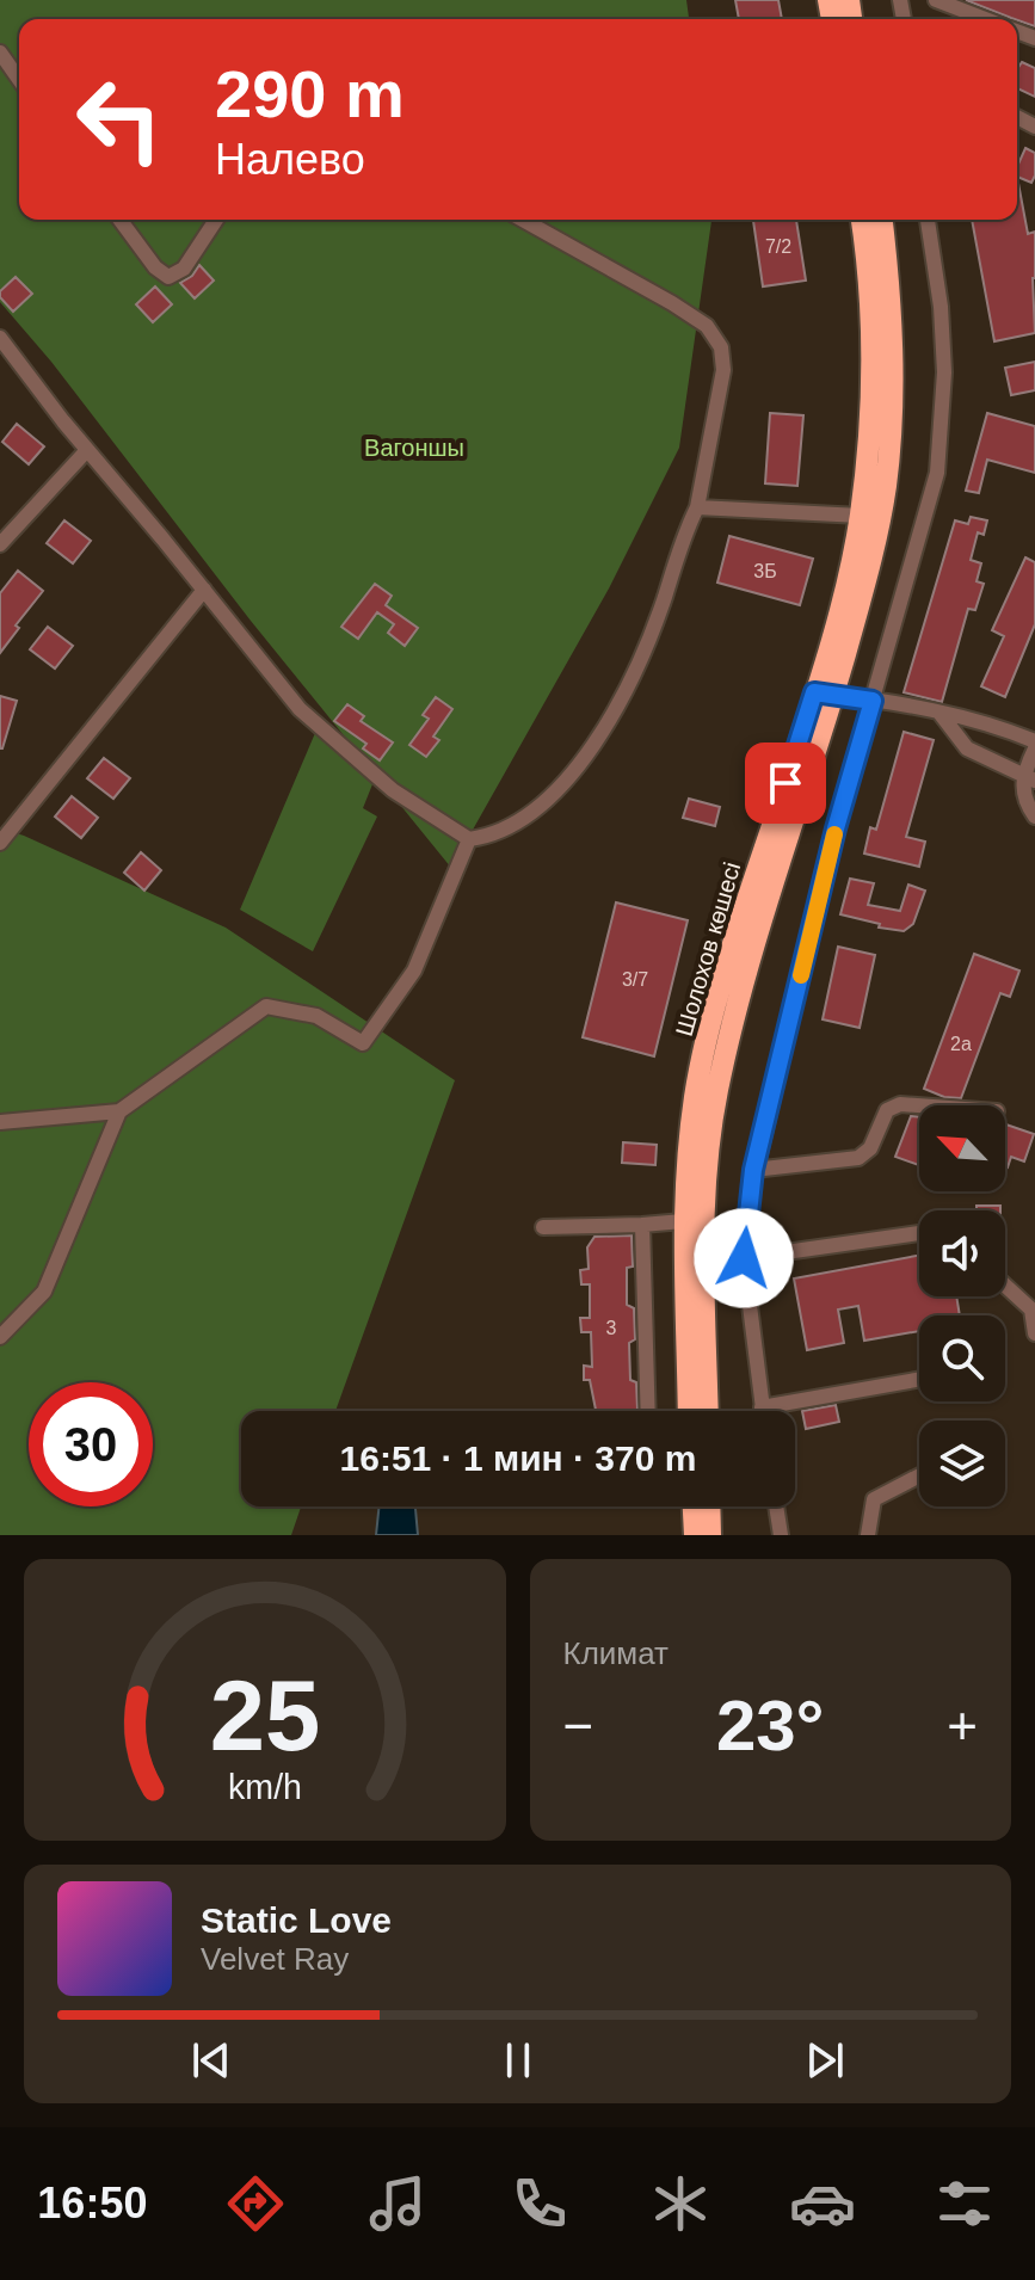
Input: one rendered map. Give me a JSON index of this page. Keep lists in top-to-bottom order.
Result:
{
  "streets": {
    "highway": ["Шолохов көшесі"]
  },
  "parks": ["Вагоншы"],
  "house_numbers": [
    "7/2",
    "3Б",
    "3/7",
    "2а",
    "3"
  ],
  "north": "top left",
  "page": {
    "turn": ["290 m", "Налево"],
    "limit": "30",
    "trip": "16:51 · 1 мин · 370 m",
    "tile": "Климат",
    "heat": ["−", "23°", "+"],
    "song": ["Static Love", "Velvet Ray"],
    "tabs": "16:50",
    "gauge": ["25", "km/h"]
  }
}
